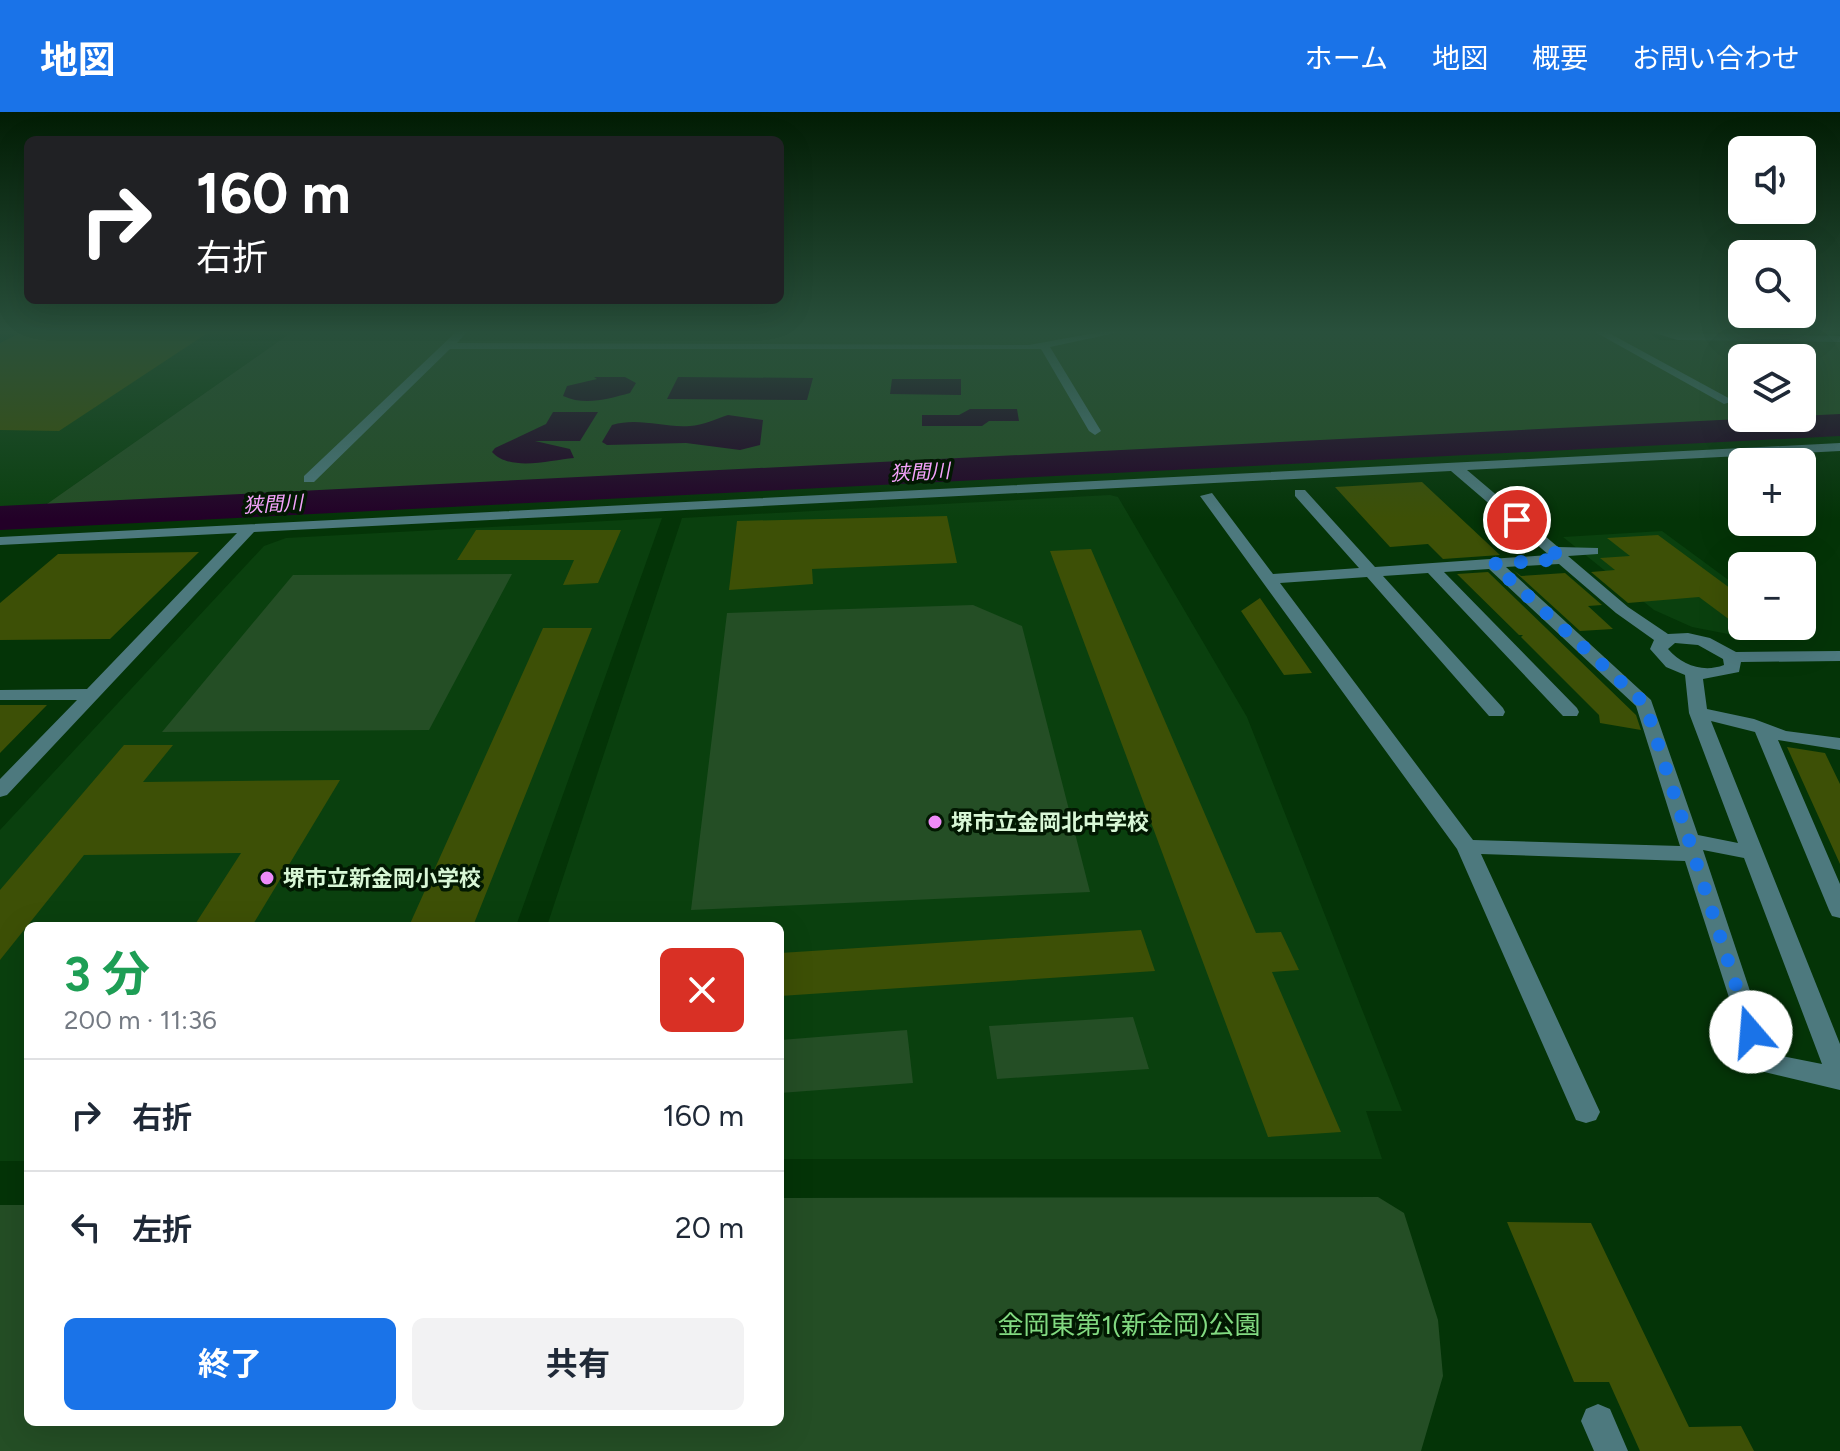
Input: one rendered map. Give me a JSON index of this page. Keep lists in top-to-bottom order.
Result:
{
  "water": ["狭間川"],
  "parks": ["金岡東第1(新金岡)公園"],
  "places": ["堺市立金岡北中学校", "堺市立新金岡小学校"],
  "page": {
    "header": "地図",
    "nav": [
      "ホーム",
      "地図",
      "概要",
      "お問い合わせ"
    ],
    "map_buttons": ["+", "−"],
    "turn": ["160 m", "右折"],
    "heading": ["3 分", "200 m · 11:36"],
    "list": [
      {
        "name": "右折",
        "value": "160 m"
      },
      {
        "name": "左折",
        "value": "20 m"
      }
    ],
    "buttons": ["終了", "共有"]
  }
}
